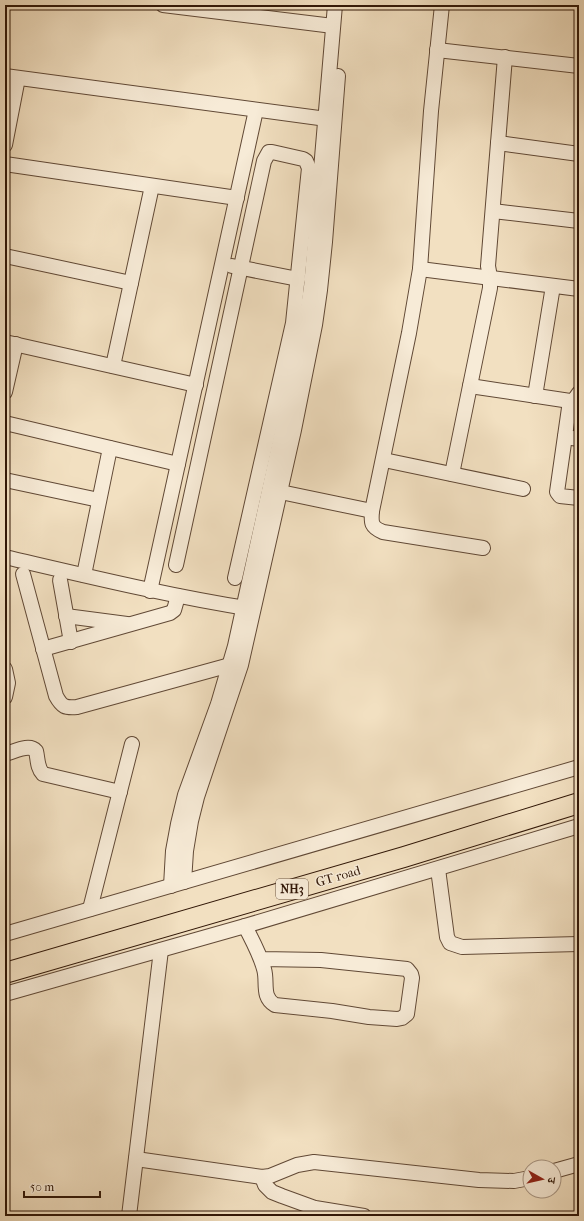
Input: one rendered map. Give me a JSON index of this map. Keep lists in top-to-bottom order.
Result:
{
  "streets": {
    "highway": ["GT road", "NH3"]
  },
  "scale_bar": "50 m",
  "north": "right"
}
